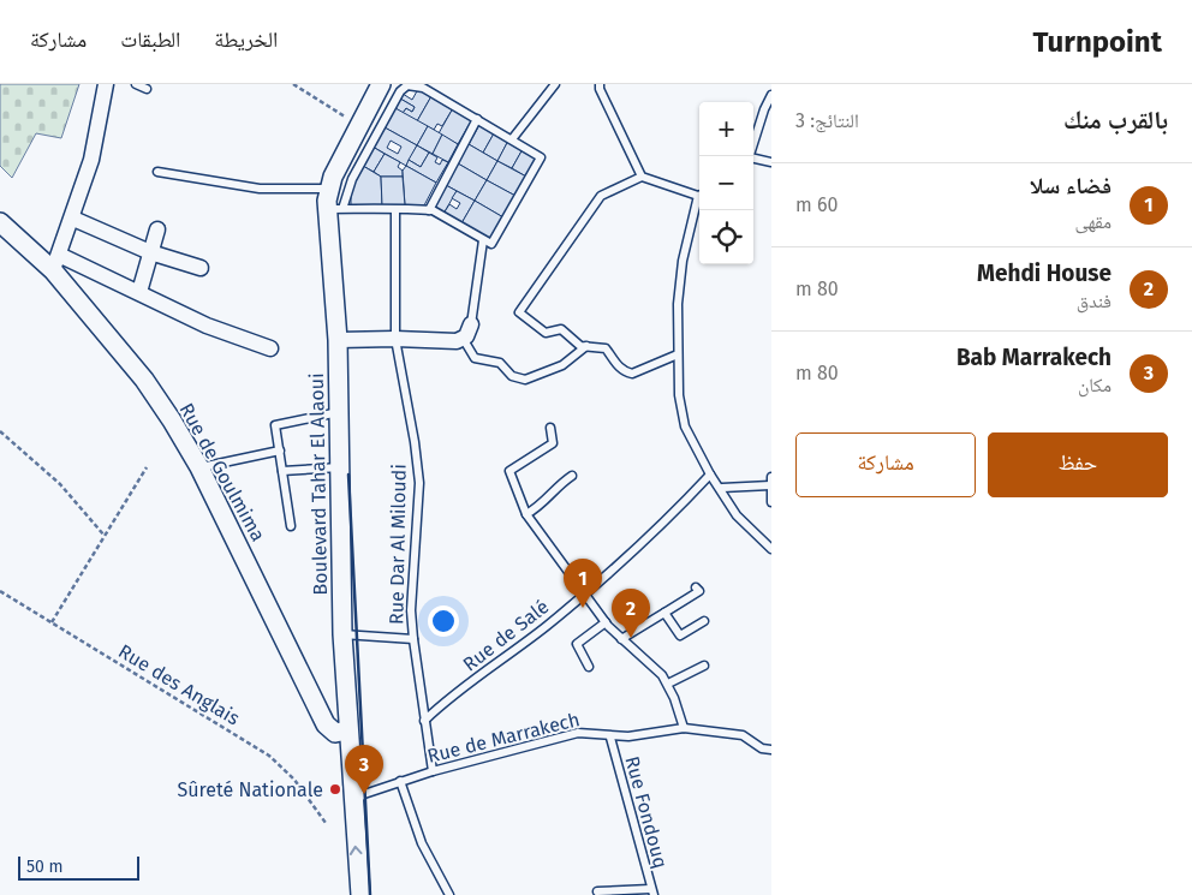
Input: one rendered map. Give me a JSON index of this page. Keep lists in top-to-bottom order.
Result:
{
  "streets": {
    "street": ["Rue de Goulmima", "Boulevard Tahar El Alaoui"],
    "lane": [
      "Rue Dar Al Miloudi",
      "Rue de Salé",
      "Rue de Marrakech",
      "Rue Fondouq"
    ],
    "path": ["Rue des Anglais"]
  },
  "crossings": [
    ["Rue de Goulmima", "Boulevard Tahar El Alaoui"],
    ["Boulevard Tahar El Alaoui", "Rue de Marrakech"],
    ["Rue Dar Al Miloudi", "Rue de Salé"],
    ["Rue Dar Al Miloudi", "Rue de Marrakech"],
    ["Rue de Marrakech", "Rue Fondouq"]
  ],
  "places": ["Sûreté Nationale"],
  "scale_bar": "50 m",
  "page": {
    "header": "Turnpoint",
    "nav": ["الخريطة", "الطبقات", "مشاركة"],
    "heading": ["بالقرب منك", "النتائج: 3"],
    "map_buttons": ["+", "−"],
    "list": [
      {
        "mark": "1",
        "name": "فضاء سلا",
        "note": "مقهى",
        "value": "60 m"
      },
      {
        "mark": "2",
        "name": "Mehdi House",
        "note": "فندق",
        "value": "80 m"
      },
      {
        "mark": "3",
        "name": "Bab Marrakech",
        "note": "مكان",
        "value": "80 m"
      }
    ],
    "buttons": ["حفظ", "مشاركة"],
    "pins": ["1", "2", "3"],
    "scale": "50 m"
  }
}
